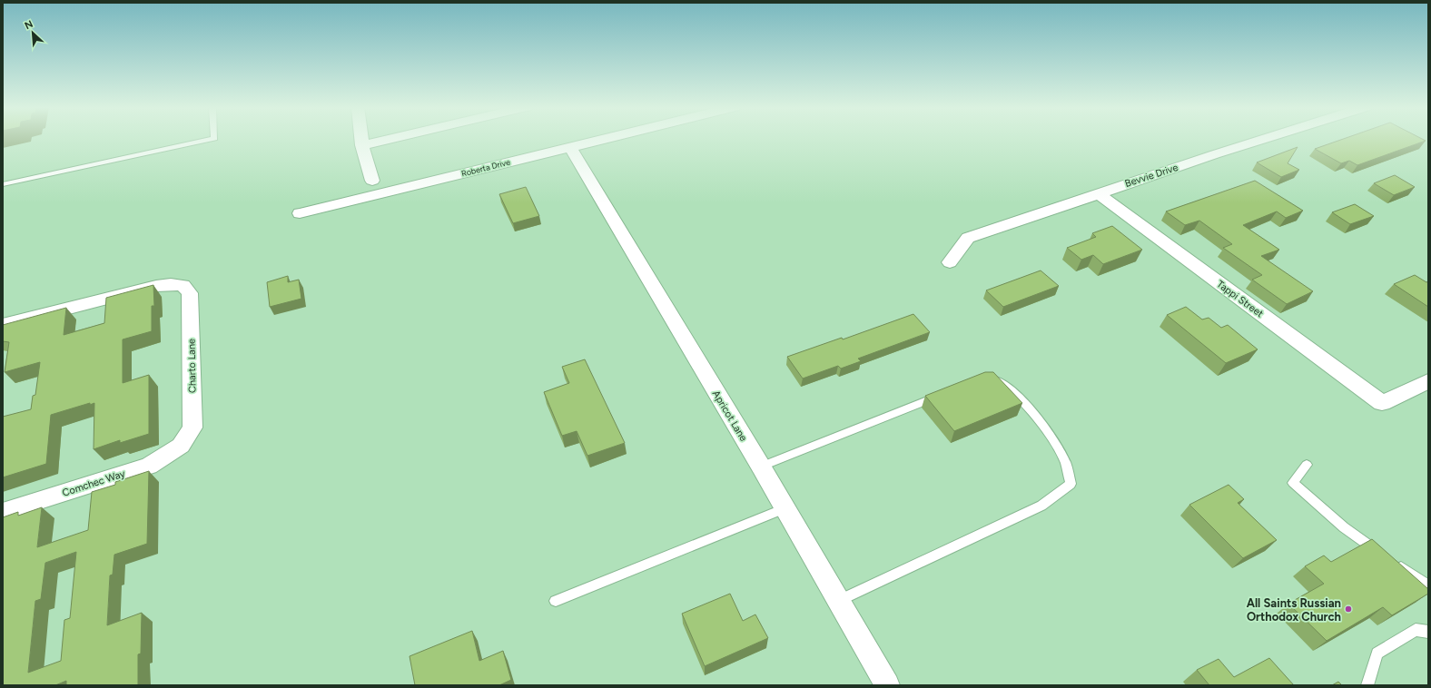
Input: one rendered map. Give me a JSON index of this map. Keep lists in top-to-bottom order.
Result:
{
  "streets": {
    "street": [
      "Roberta Drive",
      "Bevvie Drive",
      "Tappi Street",
      "Charto Lane",
      "Apricot Lane",
      "Comchec Way"
    ]
  },
  "crossings": [
    ["Roberta Drive", "Apricot Lane"],
    ["Bevvie Drive", "Tappi Street"],
    ["Charto Lane", "Comchec Way"]
  ],
  "places": ["All Saints Russian Orthodox Church"],
  "north": "top left"
}
